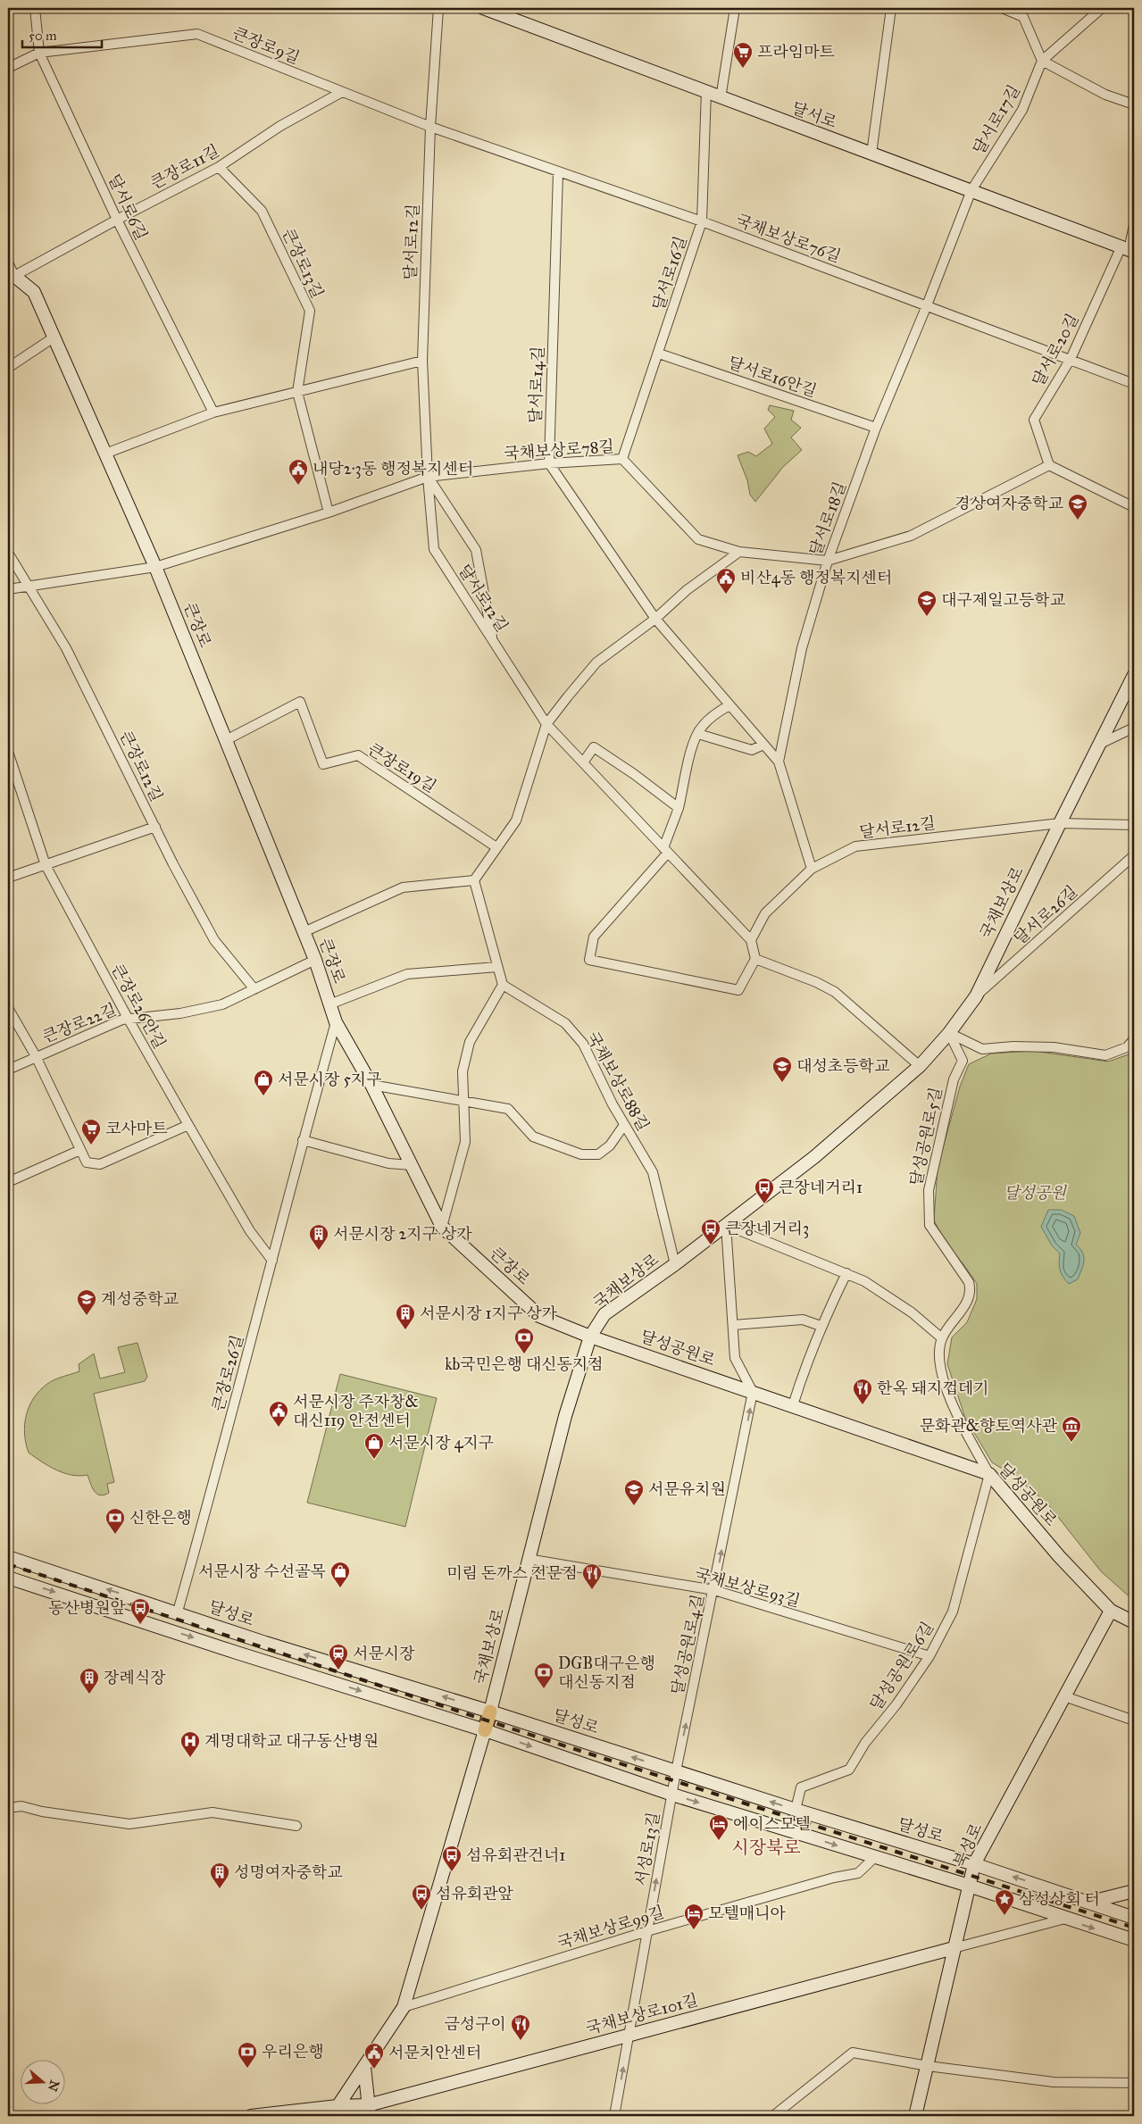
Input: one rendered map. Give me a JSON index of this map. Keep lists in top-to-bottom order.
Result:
{
  "streets": {
    "main road": [
      "달서로",
      "큰장로",
      "국채보상로",
      "달성공원로",
      "달성로",
      "북성로",
      "국채보상로101길"
    ],
    "street": [
      "큰장로9길",
      "달서로17길",
      "큰장로11길",
      "달서로6길",
      "국채보상로76길",
      "달서로12길",
      "큰장로13길",
      "달서로16길",
      "달서로20길",
      "달서로16안길",
      "달서로14길",
      "국채보상로78길",
      "달서로18길",
      "큰장로12길",
      "큰장로19길",
      "달서로26길",
      "큰장로26안길",
      "큰장로22길",
      "국채보상로88길",
      "달성공원로5길",
      "큰장로26길",
      "국채보상로93길",
      "달성공원로4길",
      "달성공원로6길",
      "서성로13길",
      "국채보상로99길"
    ]
  },
  "crossings": [
    ["큰장로9길", "큰장로11길"],
    ["큰장로9길", "달서로6길"],
    ["큰장로9길", "국채보상로76길"],
    ["큰장로9길", "달서로12길"],
    ["달서로", "달서로17길"],
    ["달서로", "달서로16길"],
    ["달서로", "달서로20길"],
    ["달서로", "달서로18길"],
    ["달서로17길", "달서로18길"],
    ["큰장로11길", "달서로6길"],
    ["큰장로11길", "큰장로13길"],
    ["큰장로11길", "큰장로"],
    ["국채보상로76길", "달서로12길"],
    ["국채보상로76길", "달서로16길"],
    ["국채보상로76길", "달서로20길"],
    ["국채보상로76길", "달서로14길"],
    ["국채보상로76길", "달서로18길"],
    ["달서로12길", "국채보상로78길"],
    ["달서로12길", "달서로18길"],
    ["달서로12길", "국채보상로"],
    ["달서로16길", "달서로16안길"],
    ["달서로16길", "국채보상로78길"],
    ["달서로20길", "국채보상로78길"],
    ["달서로16안길", "달서로18길"],
    ["달서로14길", "국채보상로78길"],
    ["국채보상로78길", "달서로18길"],
    ["국채보상로78길", "큰장로"],
    ["국채보상로78길", "큰장로12길"],
    ["큰장로", "큰장로19길"],
    ["큰장로", "국채보상로"],
    ["큰장로", "큰장로22길"],
    ["큰장로", "달성공원로"],
    ["큰장로", "큰장로26길"],
    ["큰장로12길", "큰장로22길"],
    ["국채보상로", "달서로26길"],
    ["국채보상로", "국채보상로88길"],
    ["국채보상로", "달성공원로5길"],
    ["국채보상로", "달성공원로"],
    ["국채보상로", "국채보상로93길"],
    ["국채보상로", "달성로"],
    ["국채보상로", "국채보상로99길"],
    ["국채보상로", "국채보상로101길"],
    ["큰장로26안길", "큰장로22길"],
    ["큰장로26안길", "큰장로26길"],
    ["달성공원로", "달성공원로4길"],
    ["달성공원로", "달성공원로6길"],
    ["달성공원로", "북성로"],
    ["큰장로26길", "달성로"],
    ["국채보상로93길", "달성공원로4길"],
    ["국채보상로93길", "달성공원로6길"],
    ["달성로", "달성공원로4길"],
    ["달성로", "달성공원로6길"],
    ["달성로", "북성로"],
    ["달성로", "서성로13길"],
    ["달성공원로4길", "서성로13길"],
    ["북성로", "국채보상로101길"],
    ["서성로13길", "국채보상로99길"],
    ["서성로13길", "국채보상로101길"]
  ],
  "one_way": ["달성공원로4길", "서성로13길"],
  "districts": ["시장북로"],
  "parks": ["달성공원"],
  "places": {
    "supermarket": ["프라임마트", "코사마트"],
    "public building": [
      "내당2·3동 행정복지센터",
      "비산4동 행정복지센터",
      "서문시장 주자창& 대신119 안전센터",
      "서문치안센터"
    ],
    "school or university": [
      "경상여자중학교",
      "대구제일고등학교",
      "대성초등학교",
      "계성중학교",
      "서문유치원"
    ],
    "shop": ["서문시장 5지구", "서문시장 4지구", "서문시장 수선골목"],
    "bus stop": [
      "큰장네거리1",
      "큰장네거리3",
      "동산병원앞",
      "섬유회관건너1",
      "섬유회관앞"
    ],
    "building": [
      "서문시장 2지구 상가",
      "서문시장 1지구 상가",
      "장례식장",
      "성명여자중학교"
    ],
    "bank": [
      "kb국민은행 대신동지점",
      "신한은행",
      "DGB대구은행 대신동지점",
      "우리은행"
    ],
    "restaurant": ["한옥 돼지껍데기", "미림 돈까스 전문점", "금성구이"],
    "museum": ["문화관&향토역사관"],
    "station": ["서문시장"],
    "hospital": ["계명대학교 대구동산병원"],
    "hotel": ["에이스모텔", "모텔매니아"],
    "place": ["삼성상회 터"]
  },
  "scale_bar": "50 m",
  "north": "right"
}
